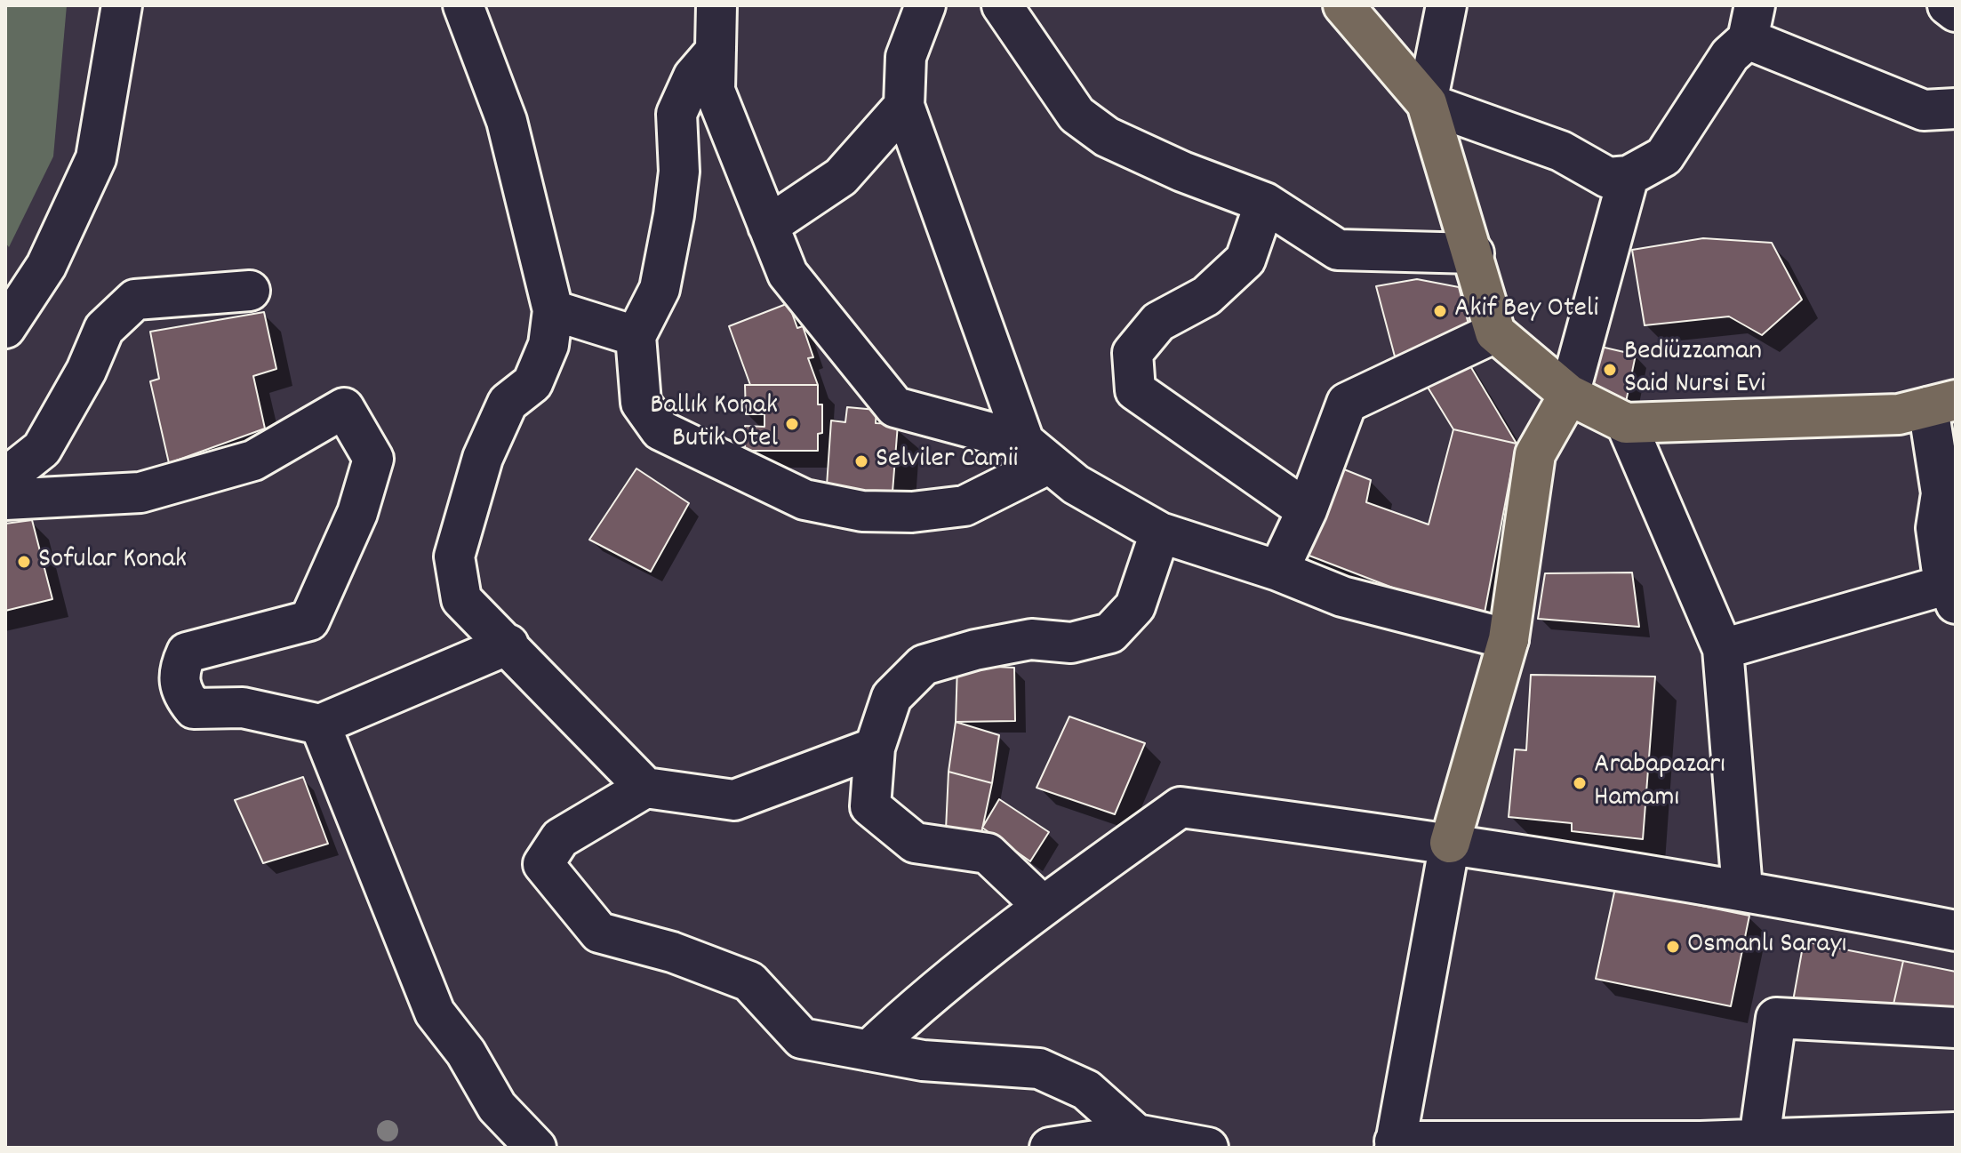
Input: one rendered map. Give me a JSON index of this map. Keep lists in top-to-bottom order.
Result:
{
  "places": [
    "Akif Bey Oteli",
    "Bediüzzaman Said Nursi Evi",
    "Ballık Konak Butik Otel",
    "Selviler Camii",
    "Sofular Konak",
    "Arabapazarı Hamamı",
    "Osmanlı Sarayı"
  ]
}
